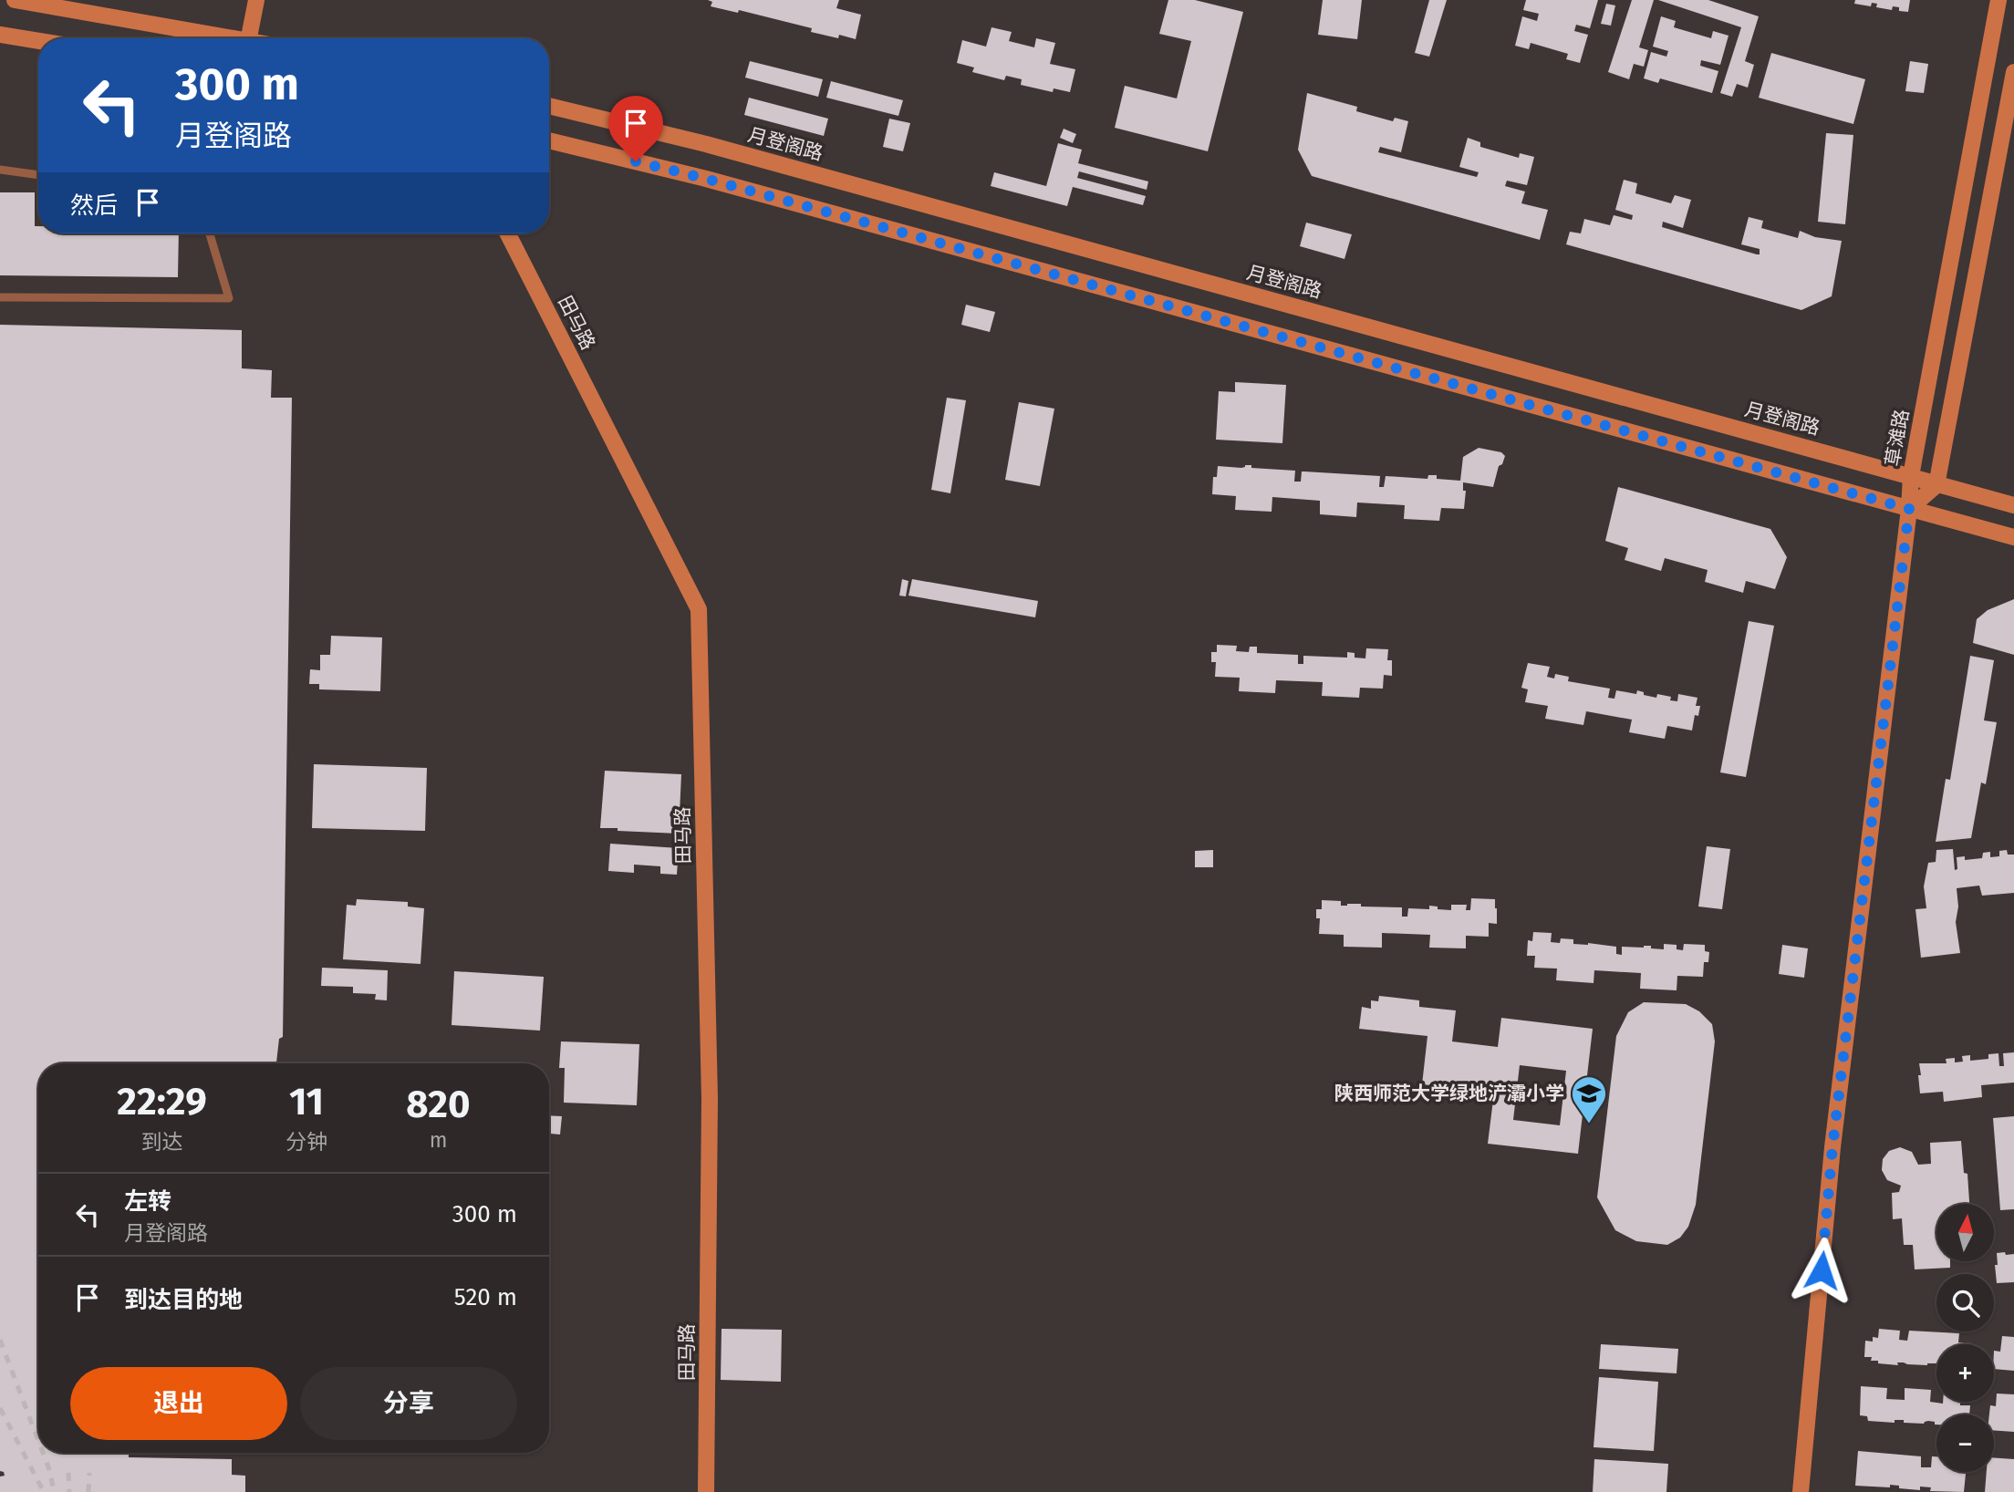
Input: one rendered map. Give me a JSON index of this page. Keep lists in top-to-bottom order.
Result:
{
  "streets": {
    "main road": ["月登阁路", "田马路", "草滩路"]
  },
  "crossings": [
    ["月登阁路", "草滩路"]
  ],
  "places": {
    "school or university": ["陕西师范大学绿地浐灞小学"]
  },
  "north": "top",
  "page": {
    "turn": ["300 m", "月登阁路"],
    "then": "然后",
    "eta": [
      "22:29",
      "到达",
      "11",
      "分钟",
      "820",
      "m"
    ],
    "list": [
      {
        "name": "左转",
        "note": "月登阁路",
        "value": "300 m"
      },
      {
        "name": "到达目的地",
        "value": "520 m"
      }
    ],
    "map_buttons": ["+", "−"],
    "buttons": ["退出", "分享"]
  }
}
